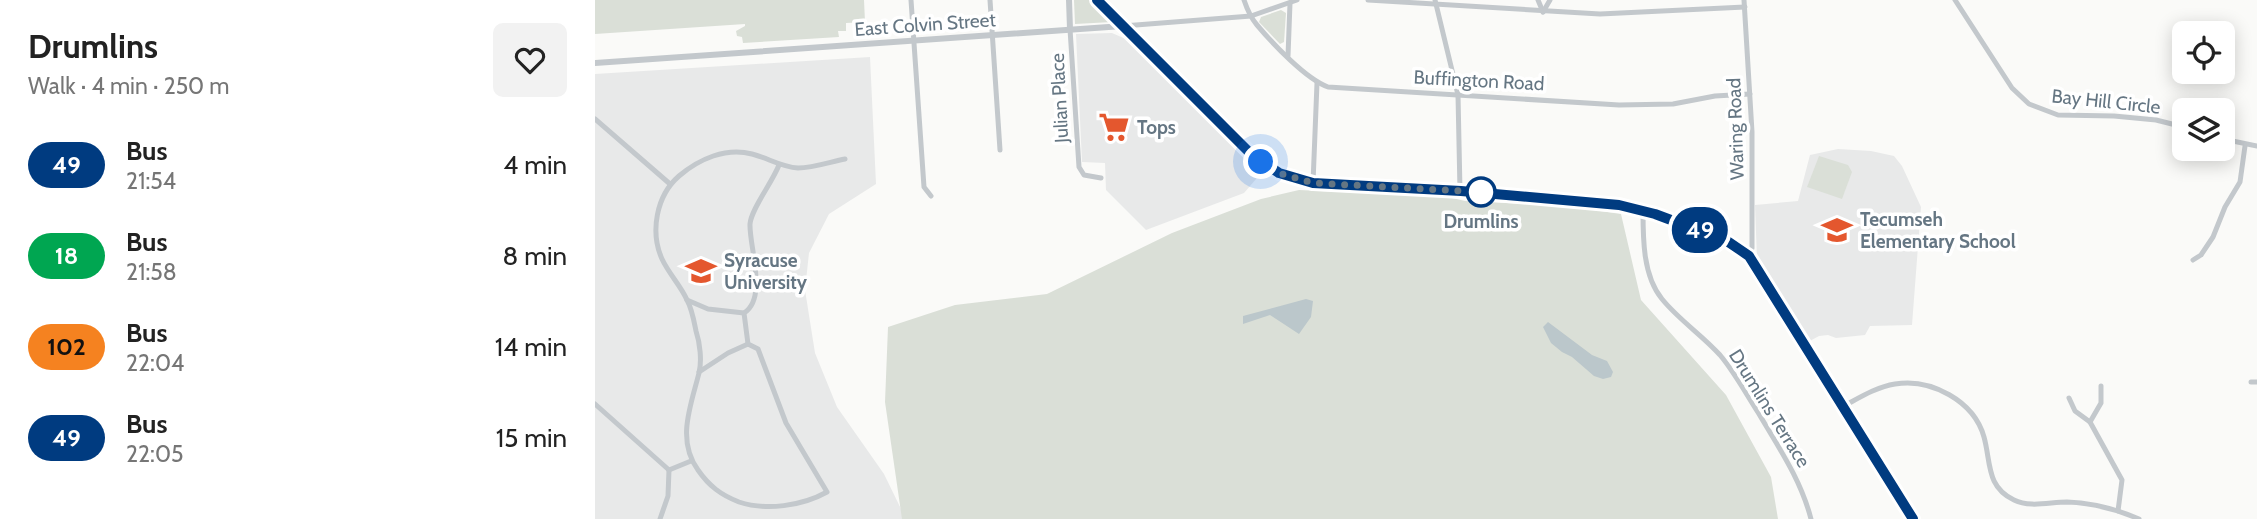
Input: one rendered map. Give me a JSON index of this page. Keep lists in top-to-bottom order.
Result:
{
  "streets": {
    "street": [
      "East Colvin Street",
      "Buffington Road",
      "Julian Place",
      "Bay Hill Circle",
      "Waring Road",
      "Drumlins Terrace"
    ]
  },
  "crossings": [
    ["East Colvin Street", "Julian Place"],
    ["Buffington Road", "Waring Road"]
  ],
  "places": {
    "supermarket": ["Tops"],
    "other": ["Drumlins"],
    "school or university": ["Tecumseh Elementary School", "Syracuse University"]
  },
  "lines": ["bus line 49"],
  "page": {
    "heading": ["Drumlins", "Walk · 4 min · 250 m"],
    "on_map": "49",
    "list": [
      {
        "mark": "49",
        "name": "Bus",
        "note": "21:54",
        "value": "4 min"
      },
      {
        "mark": "18",
        "name": "Bus",
        "note": "21:58",
        "value": "8 min"
      },
      {
        "mark": "102",
        "name": "Bus",
        "note": "22:04",
        "value": "14 min"
      },
      {
        "mark": "49",
        "name": "Bus",
        "note": "22:05",
        "value": "15 min"
      }
    ]
  }
}
